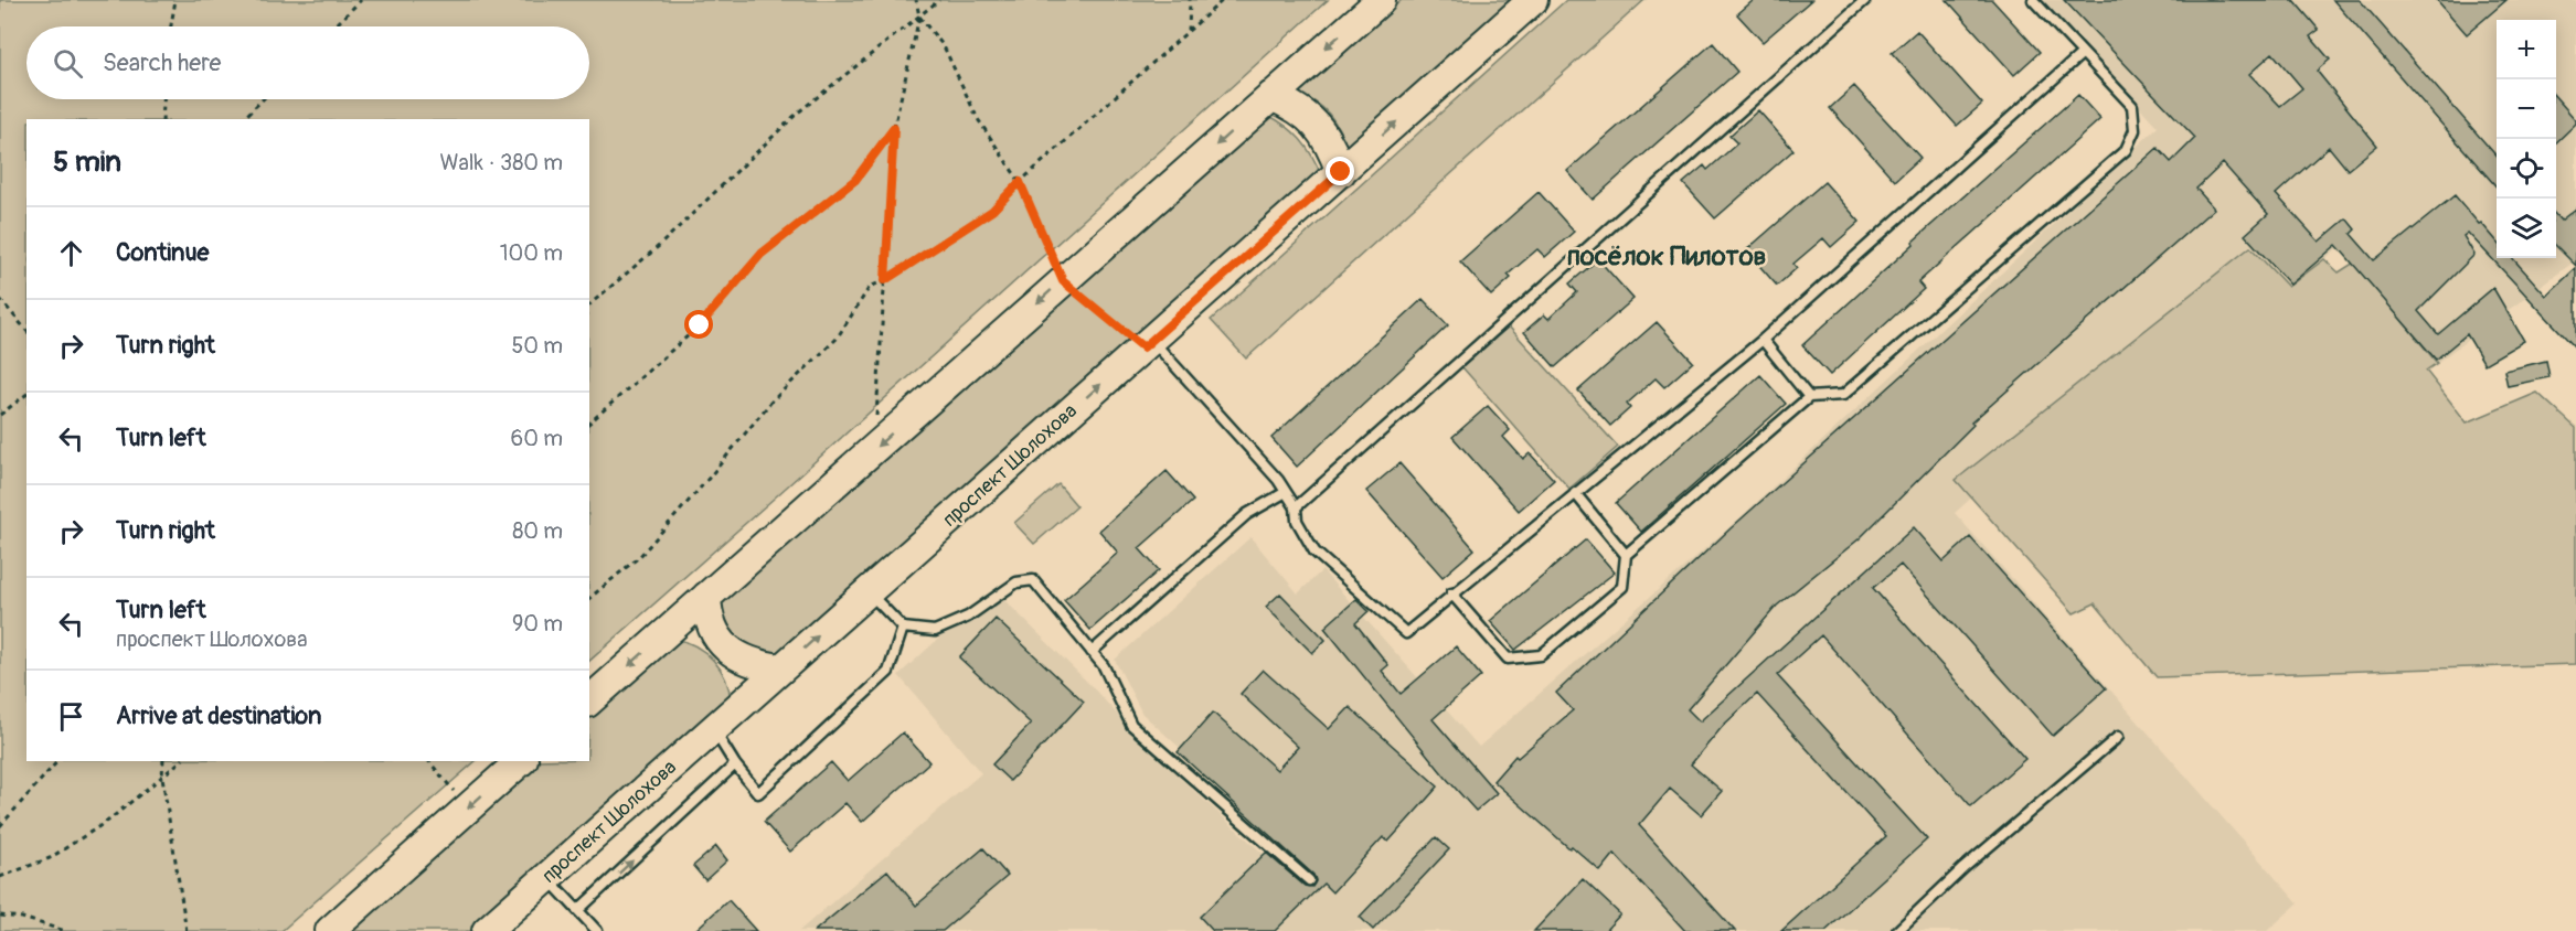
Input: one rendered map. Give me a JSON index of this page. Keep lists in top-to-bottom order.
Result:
{
  "streets": {
    "main road": ["проспект Шолохова"]
  },
  "districts": ["посёлок Пилотов"],
  "page": {
    "map_buttons": ["+", "−"],
    "search": "Search here",
    "heading": ["5 min", "Walk · 380 m"],
    "list": [
      ["Continue", "100 m"],
      ["Turn right", "50 m"],
      ["Turn left", "60 m"],
      ["Turn right", "80 m"],
      ["Turn left", "проспект Шолохова", "90 m"],
      "Arrive at destination"
    ]
  }
}
